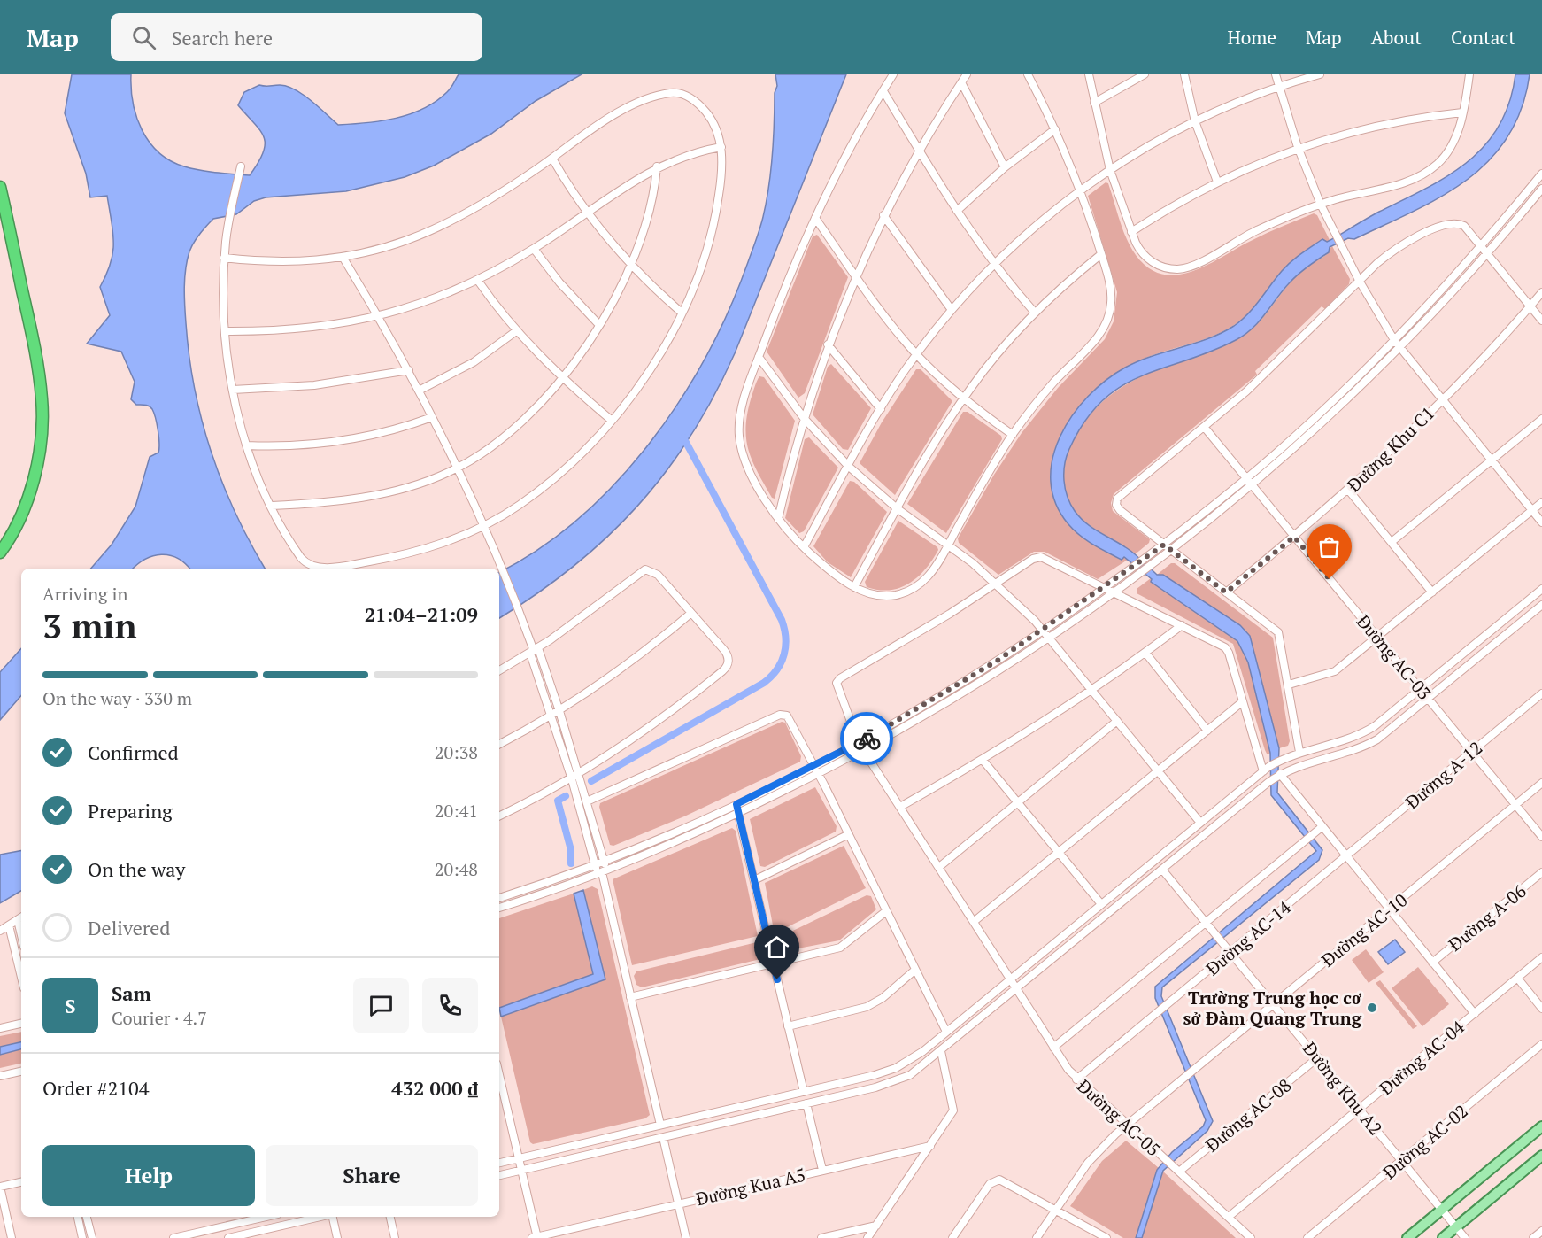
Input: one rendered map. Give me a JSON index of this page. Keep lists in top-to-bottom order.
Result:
{
  "streets": {
    "street": [
      "Đường Khu C1",
      "Đường AC-03",
      "Đường A-12",
      "Đường A-06",
      "Đường AC-10",
      "Đường AC-14",
      "Đường AC-04",
      "Đường Khu A2",
      "Đường AC-08",
      "Đường AC-05",
      "Đường AC-02",
      "Đường Kua A5"
    ]
  },
  "crossings": [
    ["Đường Khu C1", "Đường AC-03"],
    ["Đường AC-03", "Đường A-12"],
    ["Đường AC-03", "Đường AC-10"],
    ["Đường A-12", "Đường AC-14"],
    ["Đường AC-10", "Đường Khu A2"],
    ["Đường AC-10", "Đường AC-05"],
    ["Đường AC-14", "Đường Khu A2"],
    ["Đường AC-14", "Đường AC-05"],
    ["Đường AC-04", "Đường Khu A2"],
    ["Đường AC-04", "Đường AC-05"],
    ["Đường Khu A2", "Đường AC-08"],
    ["Đường Khu A2", "Đường AC-02"],
    ["Đường AC-08", "Đường AC-05"]
  ],
  "places": ["Trường Trung học cơ sở Đàm Quang Trung"],
  "page": {
    "header": "Map",
    "search": "Search here",
    "nav": [
      "Home",
      "Map",
      "About",
      "Contact"
    ],
    "heading": ["3 min", "Arriving in", "21:04–21:09"],
    "panel": [
      "Sam",
      "Courier · 4.7",
      "Order #2104",
      "432 000 ₫"
    ],
    "bar": "On the way · 330 m",
    "list": [
      ["Confirmed", "20:38"],
      ["Preparing", "20:41"],
      ["On the way", "20:48"],
      "Delivered"
    ],
    "round": "S",
    "buttons": ["Help", "Share"]
  }
}
